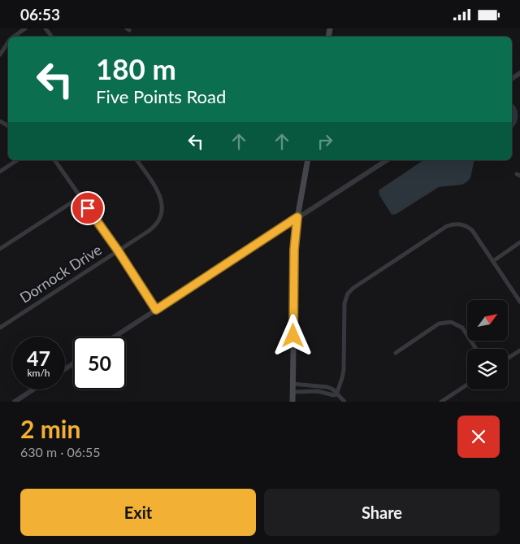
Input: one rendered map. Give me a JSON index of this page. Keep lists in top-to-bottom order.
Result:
{
  "streets": {
    "street": ["Dornock Drive"]
  },
  "north": "top right",
  "page": {
    "status": "06:53",
    "turn": ["180 m", "Five Points Road"],
    "speed": "47 km/h",
    "limit": "50",
    "heading": ["2 min", "630 m · 06:55"],
    "buttons": ["Exit", "Share"]
  }
}
